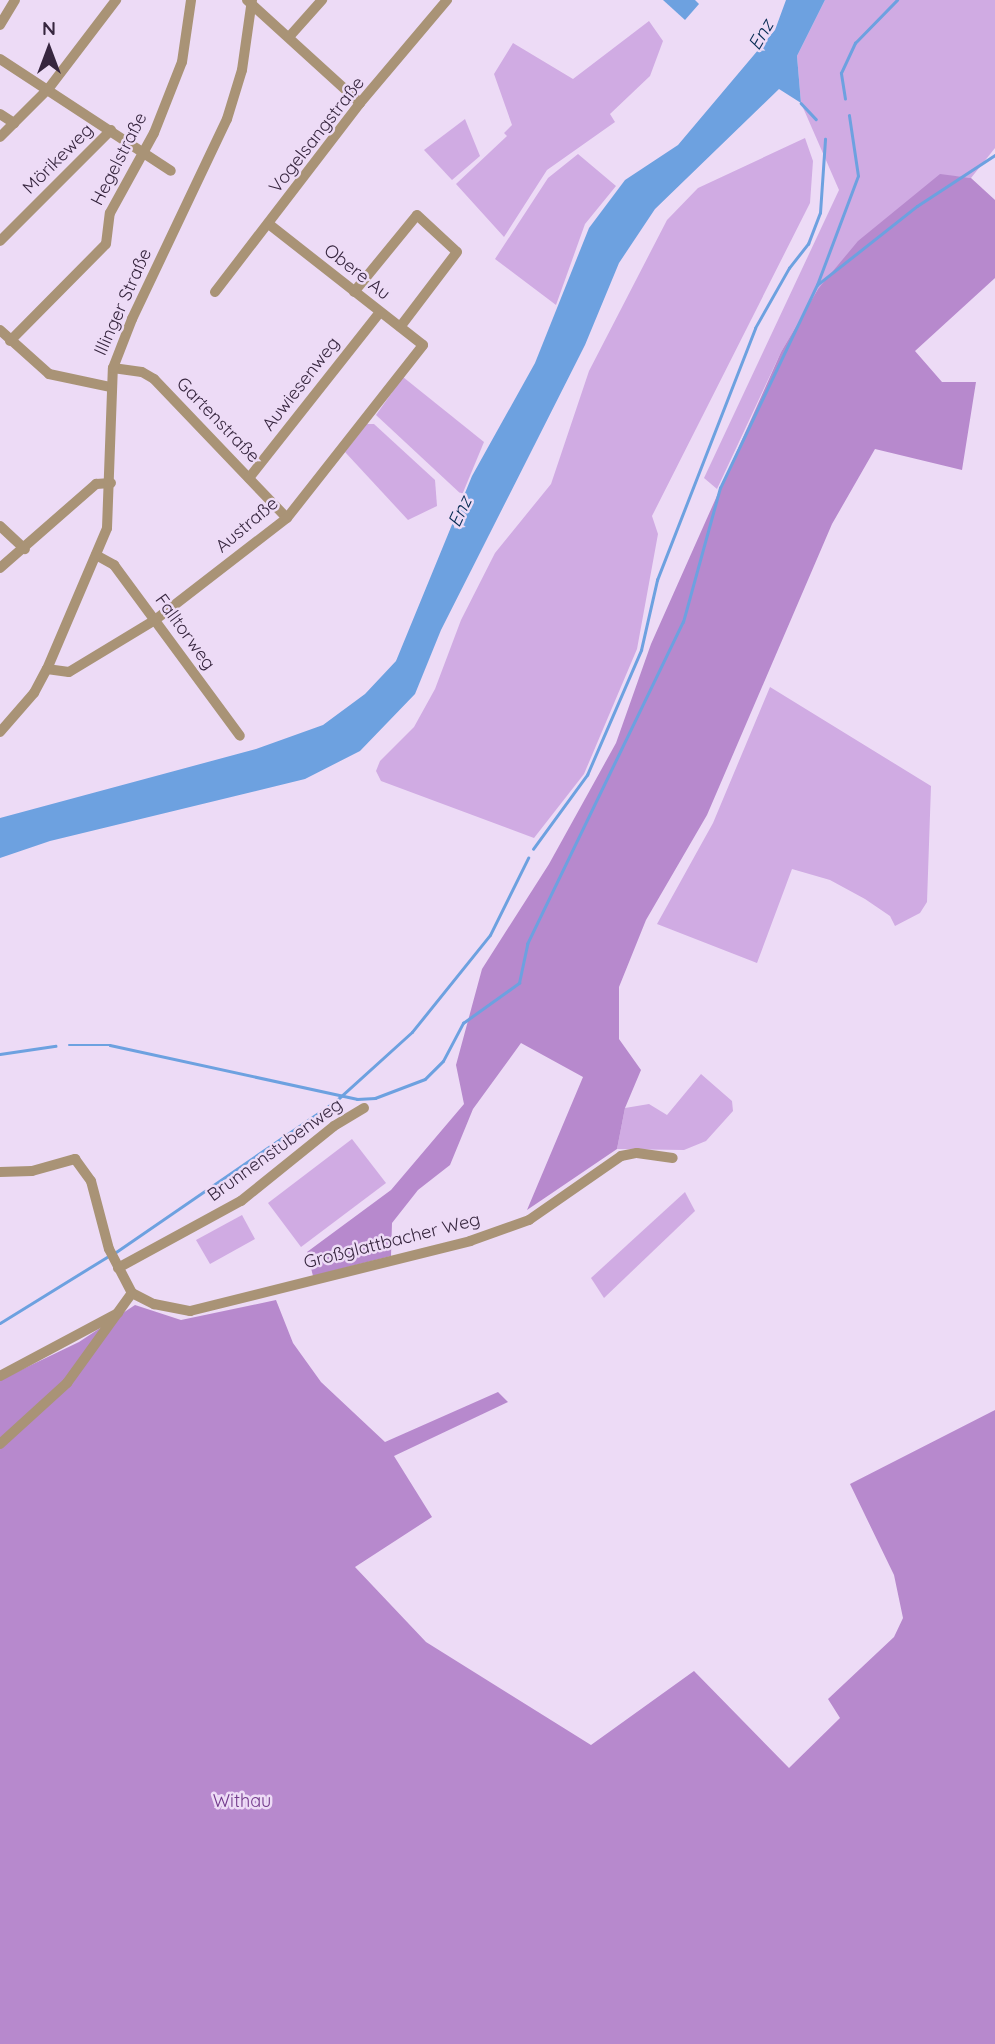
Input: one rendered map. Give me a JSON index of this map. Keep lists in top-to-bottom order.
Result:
{
  "streets": {
    "street": [
      "Vogelsangstraße",
      "Mörikeweg",
      "Hegelstraße",
      "Obere Au",
      "Illinger Straße",
      "Auwiesenweg",
      "Gartenstraße",
      "Austraße",
      "Falltorweg",
      "Brunnenstubenweg",
      "Großglattbacher Weg"
    ]
  },
  "crossings": [
    ["Vogelsangstraße", "Obere Au"],
    ["Obere Au", "Auwiesenweg"],
    ["Obere Au", "Austraße"],
    ["Illinger Straße", "Gartenstraße"],
    ["Illinger Straße", "Austraße"],
    ["Illinger Straße", "Falltorweg"],
    ["Auwiesenweg", "Gartenstraße"],
    ["Gartenstraße", "Austraße"],
    ["Austraße", "Falltorweg"]
  ],
  "water": ["Enz"],
  "parks": ["Withau"],
  "north": "top"
}
